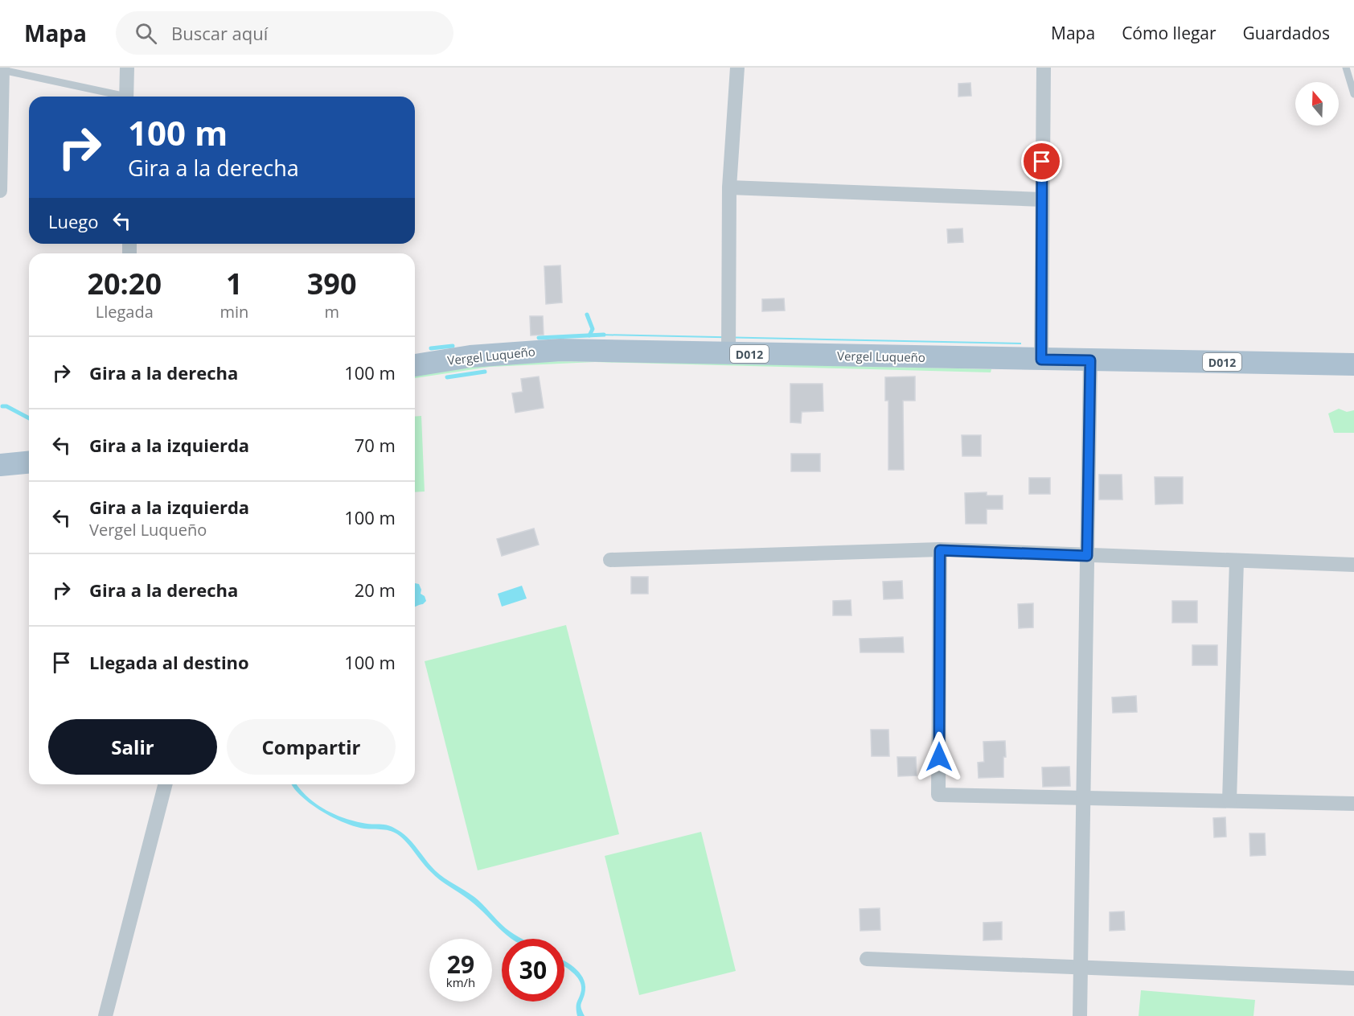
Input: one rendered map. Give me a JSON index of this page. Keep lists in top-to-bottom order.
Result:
{
  "streets": {
    "main road": ["D012", "Vergel Luqueño"]
  },
  "north": "top",
  "page": {
    "header": "Mapa",
    "search": "Buscar aquí",
    "nav": ["Mapa", "Cómo llegar", "Guardados"],
    "turn": ["100 m", "Gira a la derecha"],
    "then": "Luego",
    "eta": [
      "20:20",
      "Llegada",
      "1",
      "min",
      "390",
      "m"
    ],
    "list": [
      {
        "name": "Gira a la derecha",
        "value": "100 m"
      },
      {
        "name": "Gira a la izquierda",
        "value": "70 m"
      },
      {
        "name": "Gira a la izquierda",
        "note": "Vergel Luqueño",
        "value": "100 m"
      },
      {
        "name": "Gira a la derecha",
        "value": "20 m"
      },
      {
        "name": "Llegada al destino",
        "value": "100 m"
      }
    ],
    "buttons": ["Salir", "Compartir"],
    "speed": "29 km/h",
    "limit": "30"
  }
}
